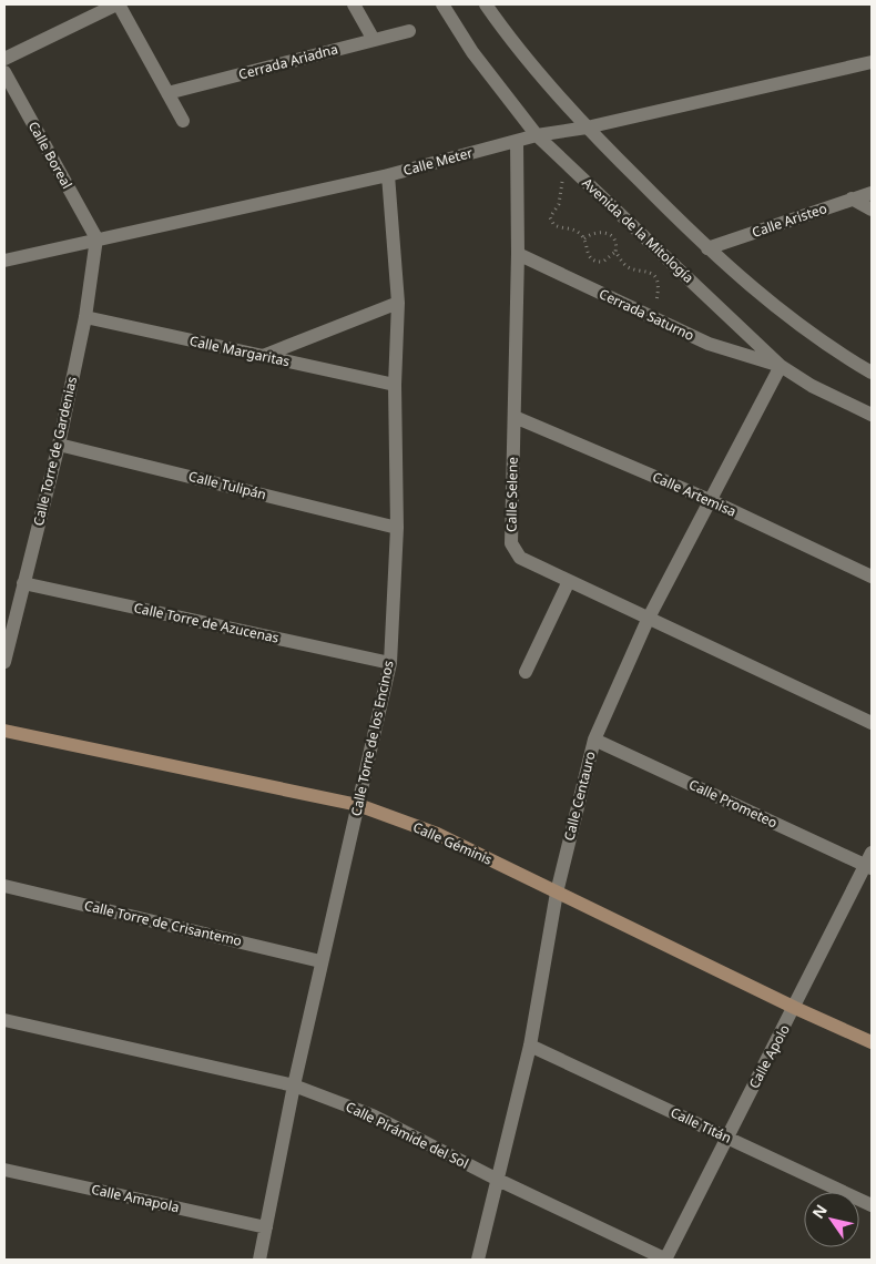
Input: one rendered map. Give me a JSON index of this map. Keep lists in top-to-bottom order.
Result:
{
  "streets": {
    "street": [
      "Cerrada Ariadna",
      "Calle Boreal",
      "Calle Meter",
      "Calle Aristeo",
      "Avenida de la Mitología",
      "Cerrada Saturno",
      "Calle Margaritas",
      "Calle Torre de Gardenias",
      "Calle Tulipán",
      "Calle Selene",
      "Calle Artemisa",
      "Calle Torre de Azucenas",
      "Calle Torre de los Encinos",
      "Calle Centauro",
      "Calle Prometeo",
      "Calle Géminis",
      "Calle Torre de Crisantemo",
      "Calle Apolo",
      "Calle Titán",
      "Calle Pirámide del Sol",
      "Calle Amapola"
    ]
  },
  "crossings": [
    ["Calle Boreal", "Calle Meter"],
    ["Calle Boreal", "Calle Torre de Gardenias"],
    ["Calle Meter", "Avenida de la Mitología"],
    ["Calle Meter", "Calle Torre de Gardenias"],
    ["Calle Meter", "Calle Selene"],
    ["Calle Meter", "Calle Torre de los Encinos"],
    ["Avenida de la Mitología", "Cerrada Saturno"],
    ["Avenida de la Mitología", "Calle Centauro"],
    ["Cerrada Saturno", "Calle Selene"],
    ["Cerrada Saturno", "Calle Centauro"],
    ["Calle Margaritas", "Calle Torre de Gardenias"],
    ["Calle Margaritas", "Calle Torre de los Encinos"],
    ["Calle Torre de Gardenias", "Calle Tulipán"],
    ["Calle Torre de Gardenias", "Calle Torre de Azucenas"],
    ["Calle Tulipán", "Calle Torre de los Encinos"],
    ["Calle Selene", "Calle Artemisa"],
    ["Calle Selene", "Calle Centauro"],
    ["Calle Artemisa", "Calle Centauro"],
    ["Calle Torre de Azucenas", "Calle Torre de los Encinos"],
    ["Calle Torre de los Encinos", "Calle Géminis"],
    ["Calle Torre de los Encinos", "Calle Torre de Crisantemo"],
    ["Calle Torre de los Encinos", "Calle Pirámide del Sol"],
    ["Calle Torre de los Encinos", "Calle Amapola"],
    ["Calle Centauro", "Calle Prometeo"],
    ["Calle Centauro", "Calle Géminis"],
    ["Calle Centauro", "Calle Titán"],
    ["Calle Centauro", "Calle Pirámide del Sol"],
    ["Calle Prometeo", "Calle Apolo"],
    ["Calle Géminis", "Calle Apolo"],
    ["Calle Apolo", "Calle Titán"],
    ["Calle Apolo", "Calle Pirámide del Sol"]
  ],
  "north": "top left"
}
